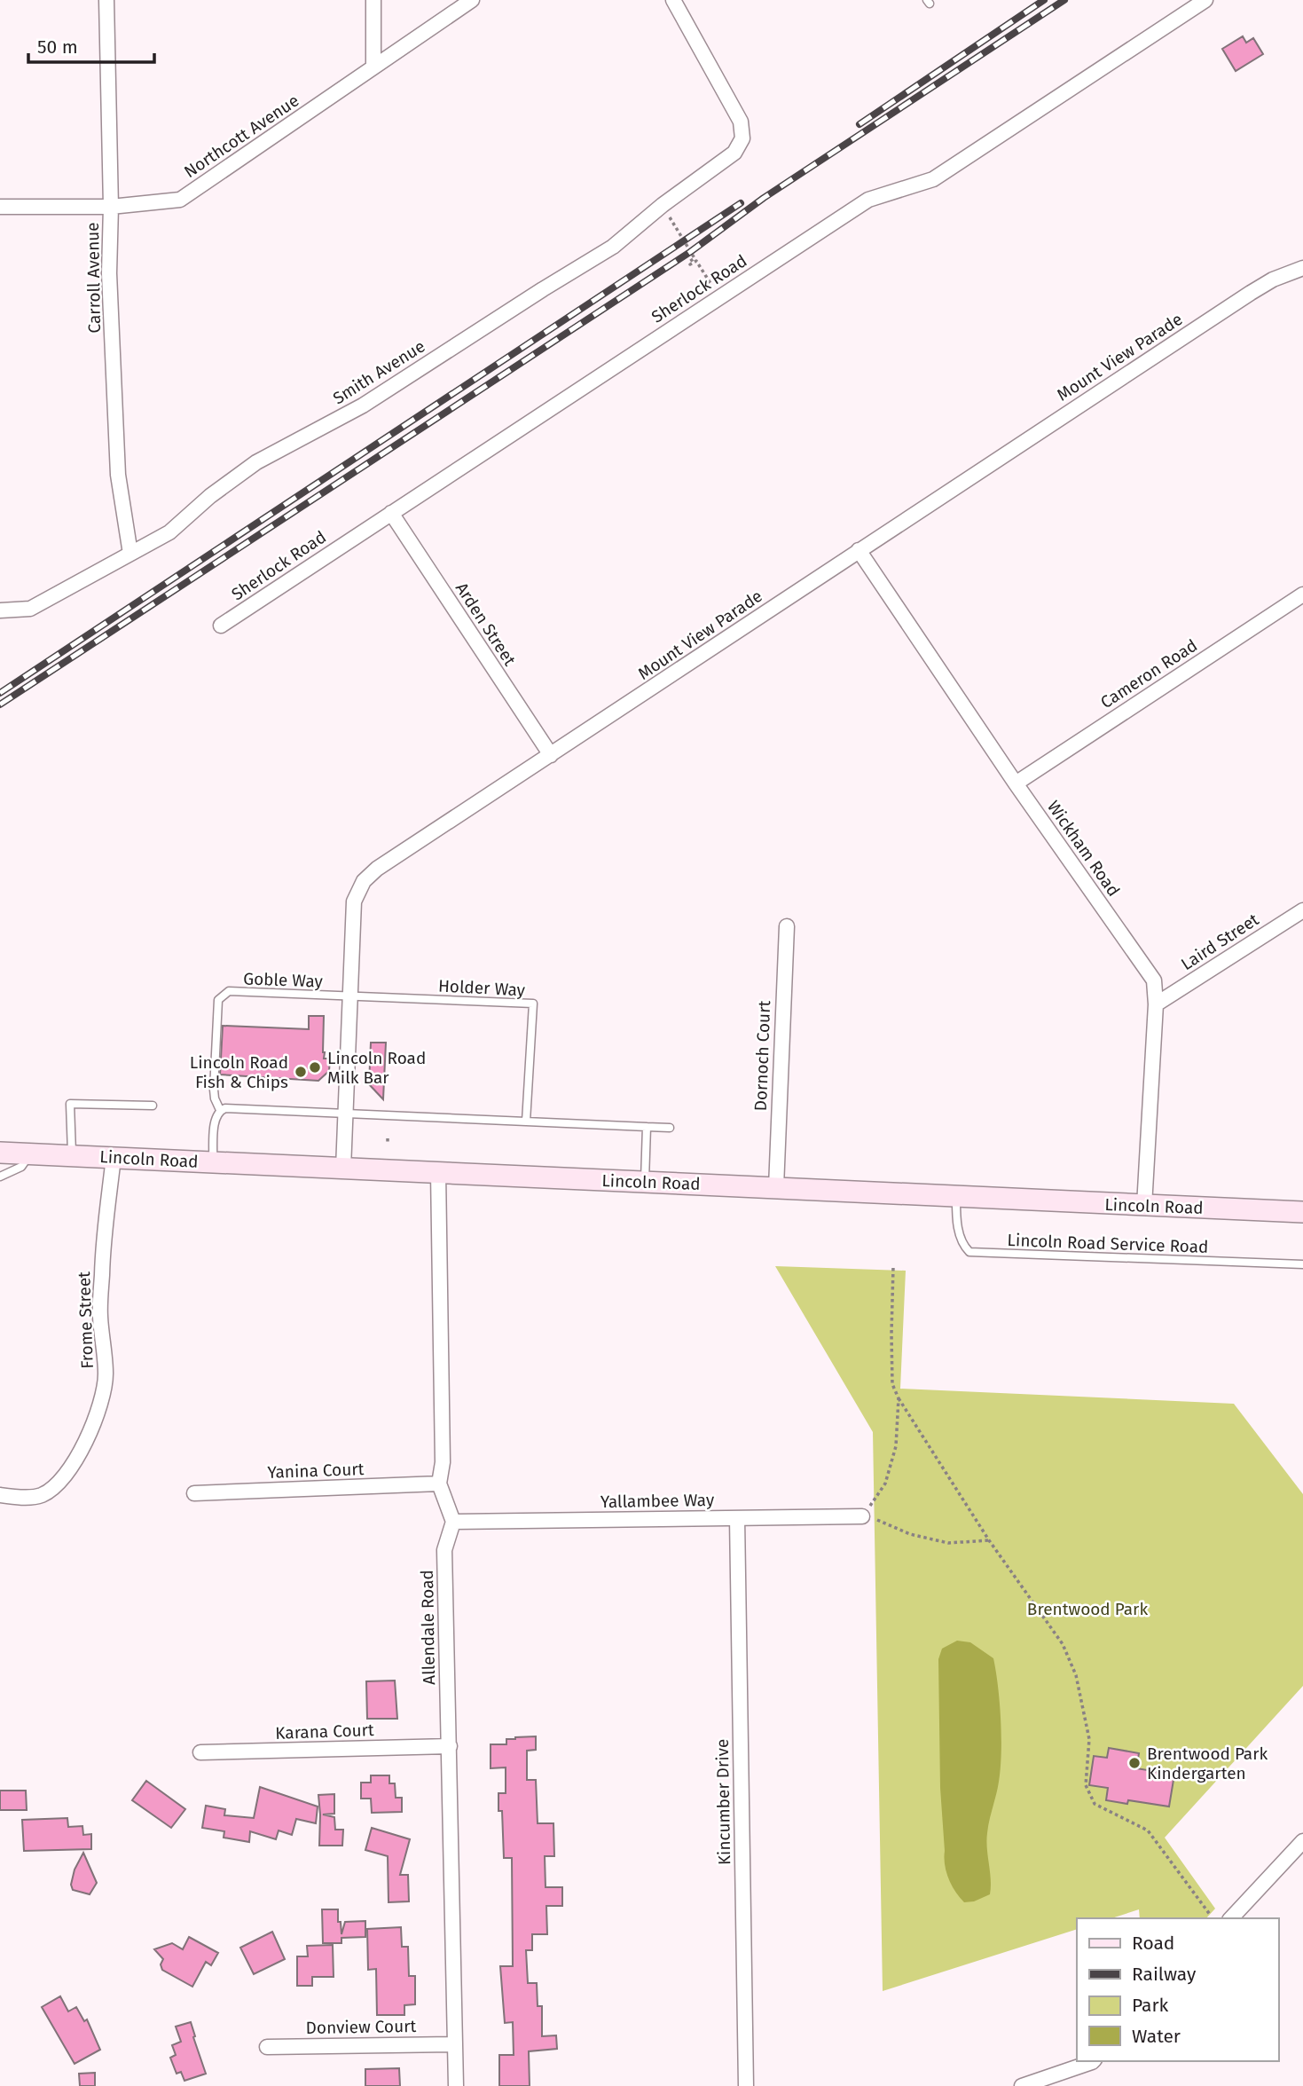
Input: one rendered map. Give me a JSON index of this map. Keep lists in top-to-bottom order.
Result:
{
  "streets": {
    "main road": ["Lincoln Road"],
    "street": [
      "Northcott Avenue",
      "Carroll Avenue",
      "Sherlock Road",
      "Mount View Parade",
      "Smith Avenue",
      "Arden Street",
      "Cameron Road",
      "Wickham Road",
      "Laird Street",
      "Dornoch Court",
      "Frome Street",
      "Yanina Court",
      "Yallambee Way",
      "Allendale Road",
      "Karana Court",
      "Kincumber Drive",
      "Donview Court"
    ],
    "lane": ["Goble Way", "Holder Way", "Lincoln Road Service Road"]
  },
  "crossings": [
    ["Northcott Avenue", "Carroll Avenue"],
    ["Carroll Avenue", "Smith Avenue"],
    ["Sherlock Road", "Arden Street"],
    ["Mount View Parade", "Arden Street"],
    ["Mount View Parade", "Wickham Road"],
    ["Mount View Parade", "Goble Way"],
    ["Mount View Parade", "Holder Way"],
    ["Mount View Parade", "Lincoln Road"],
    ["Cameron Road", "Wickham Road"],
    ["Wickham Road", "Laird Street"],
    ["Wickham Road", "Lincoln Road"],
    ["Goble Way", "Holder Way"],
    ["Dornoch Court", "Lincoln Road"],
    ["Lincoln Road", "Lincoln Road Service Road"],
    ["Lincoln Road", "Frome Street"],
    ["Yallambee Way", "Allendale Road"],
    ["Yallambee Way", "Kincumber Drive"],
    ["Allendale Road", "Karana Court"],
    ["Allendale Road", "Donview Court"]
  ],
  "parks": ["Brentwood Park"],
  "places": ["Lincoln Road Milk Bar", "Lincoln Road Fish & Chips", "Brentwood Park Kindergarten"],
  "legend": [
    "Road",
    "Railway",
    "Park",
    "Water"
  ],
  "scale_bar": "50 m"
}
